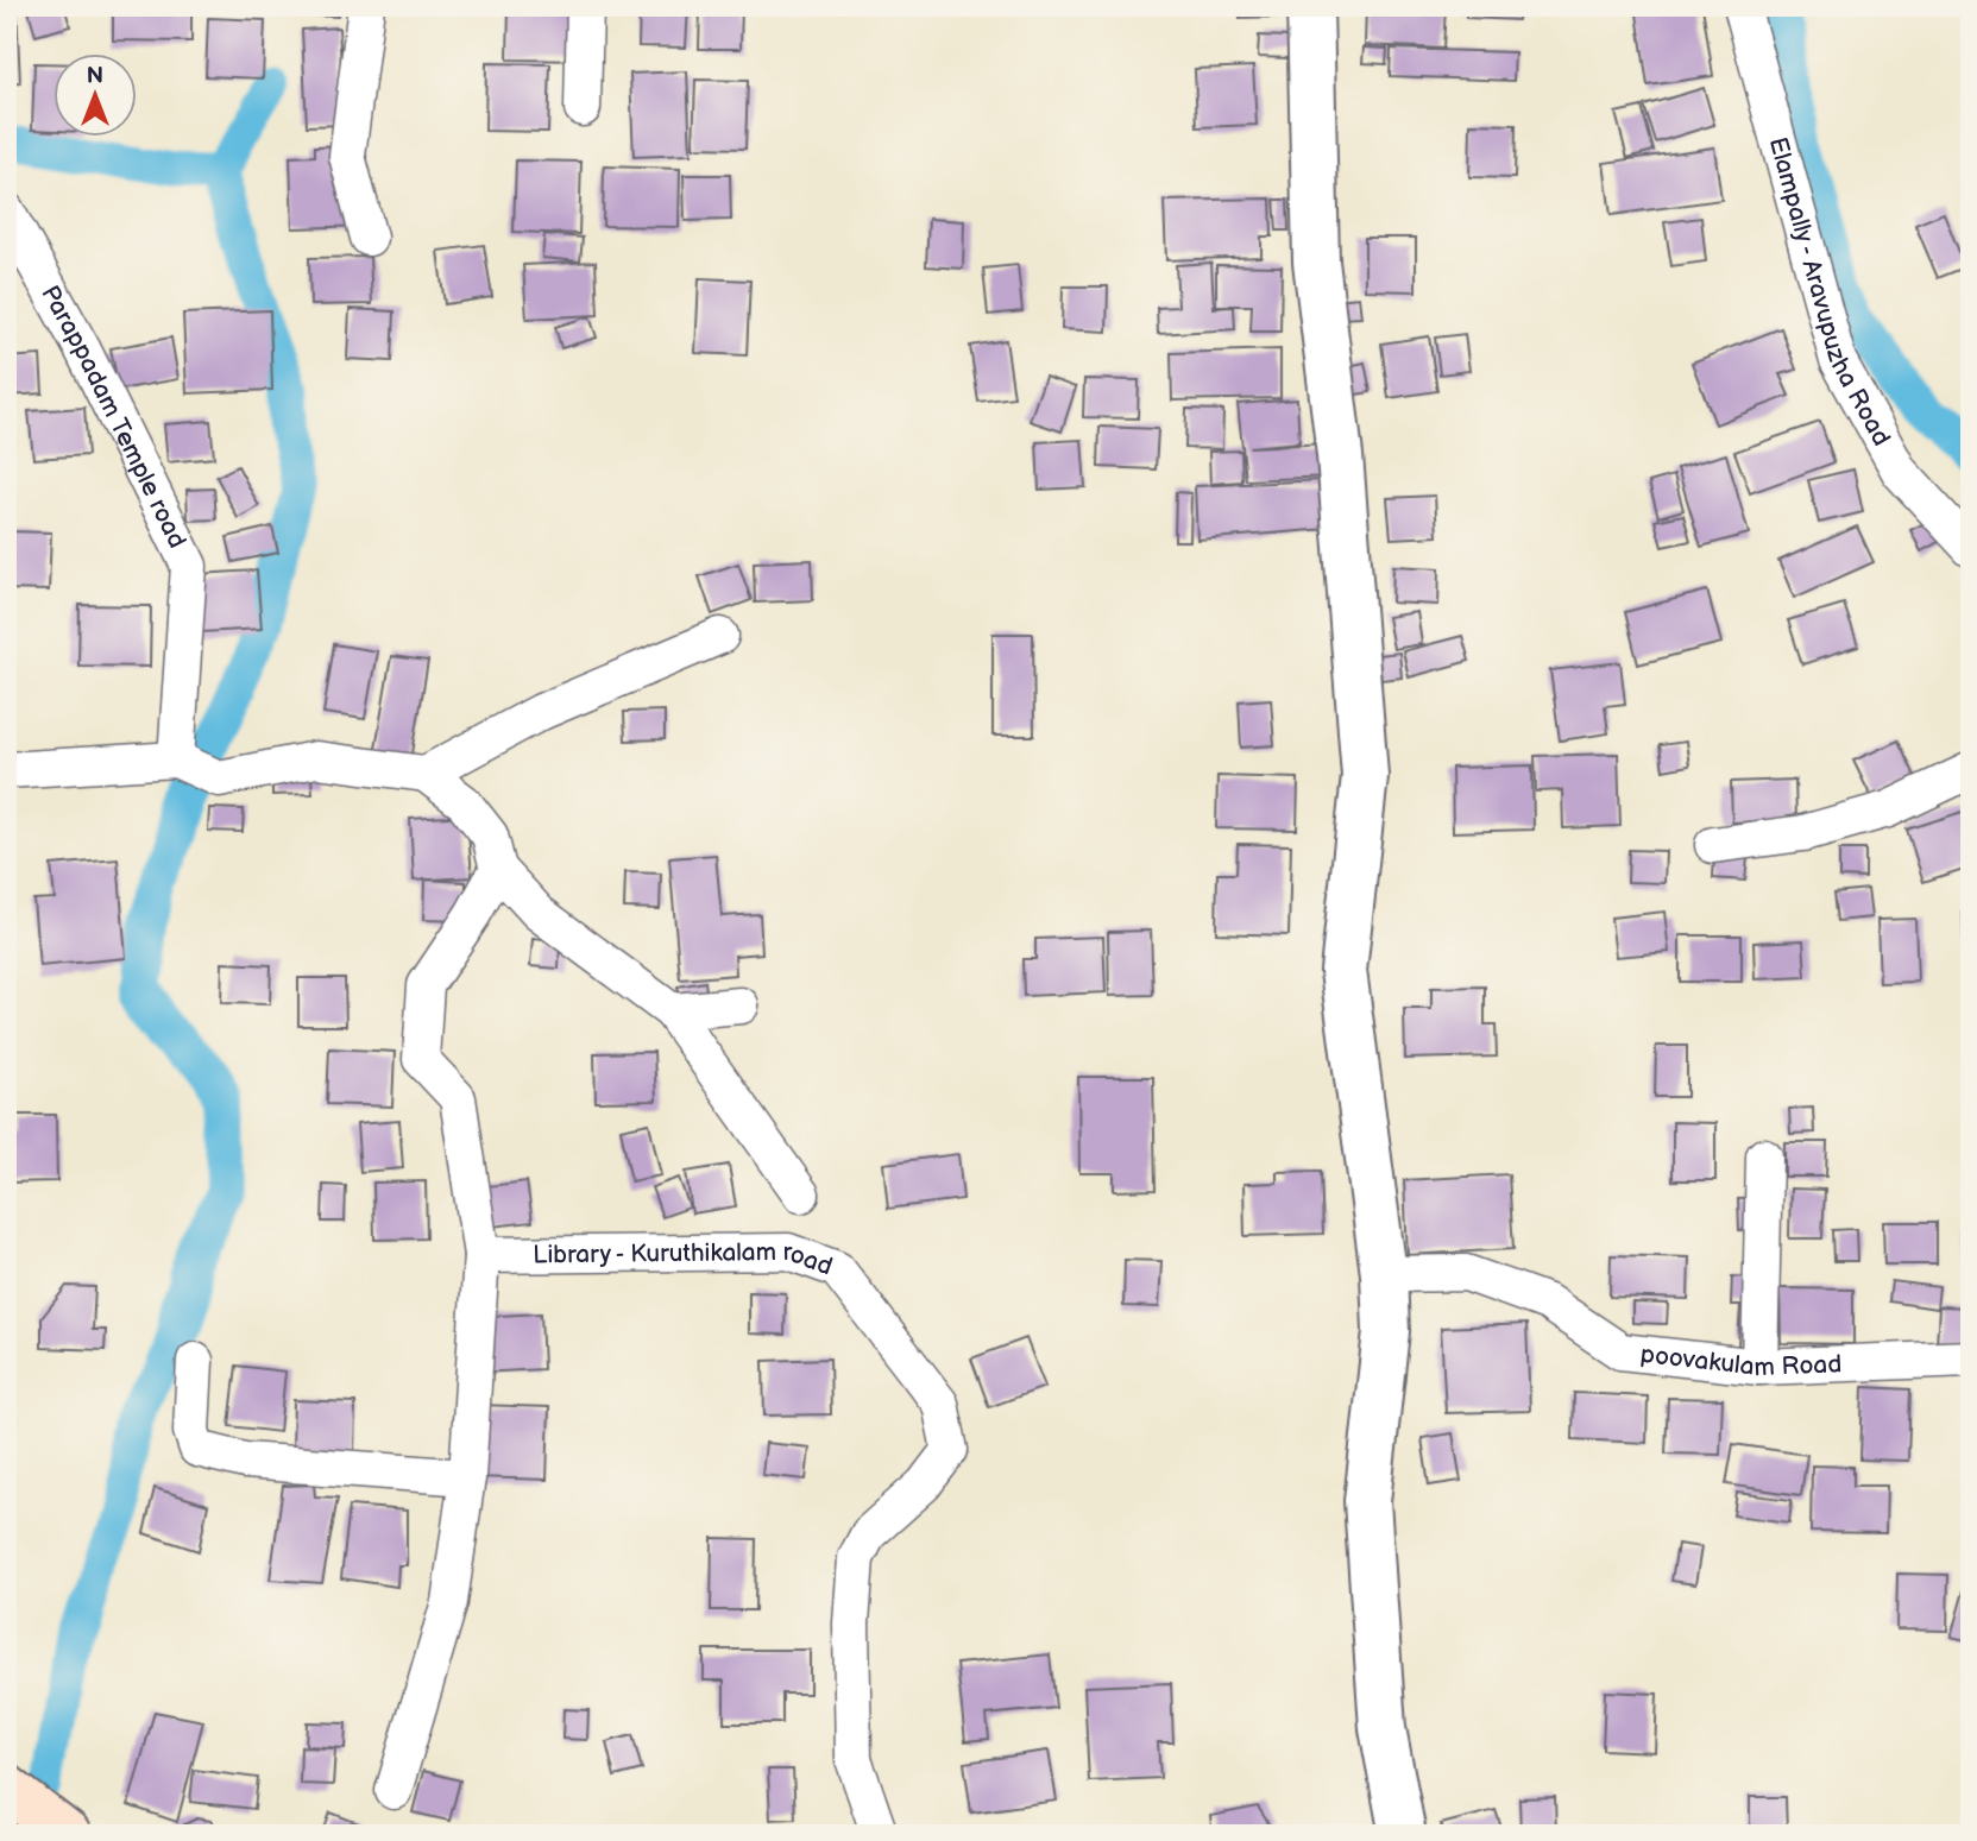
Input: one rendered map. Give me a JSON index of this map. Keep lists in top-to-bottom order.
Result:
{
  "streets": {
    "street": [
      "Elampally - Aravupuzha Road",
      "Parappadam Temple road",
      "Library - Kuruthikalam road",
      "poovakulam Road"
    ]
  },
  "north": "top"
}
